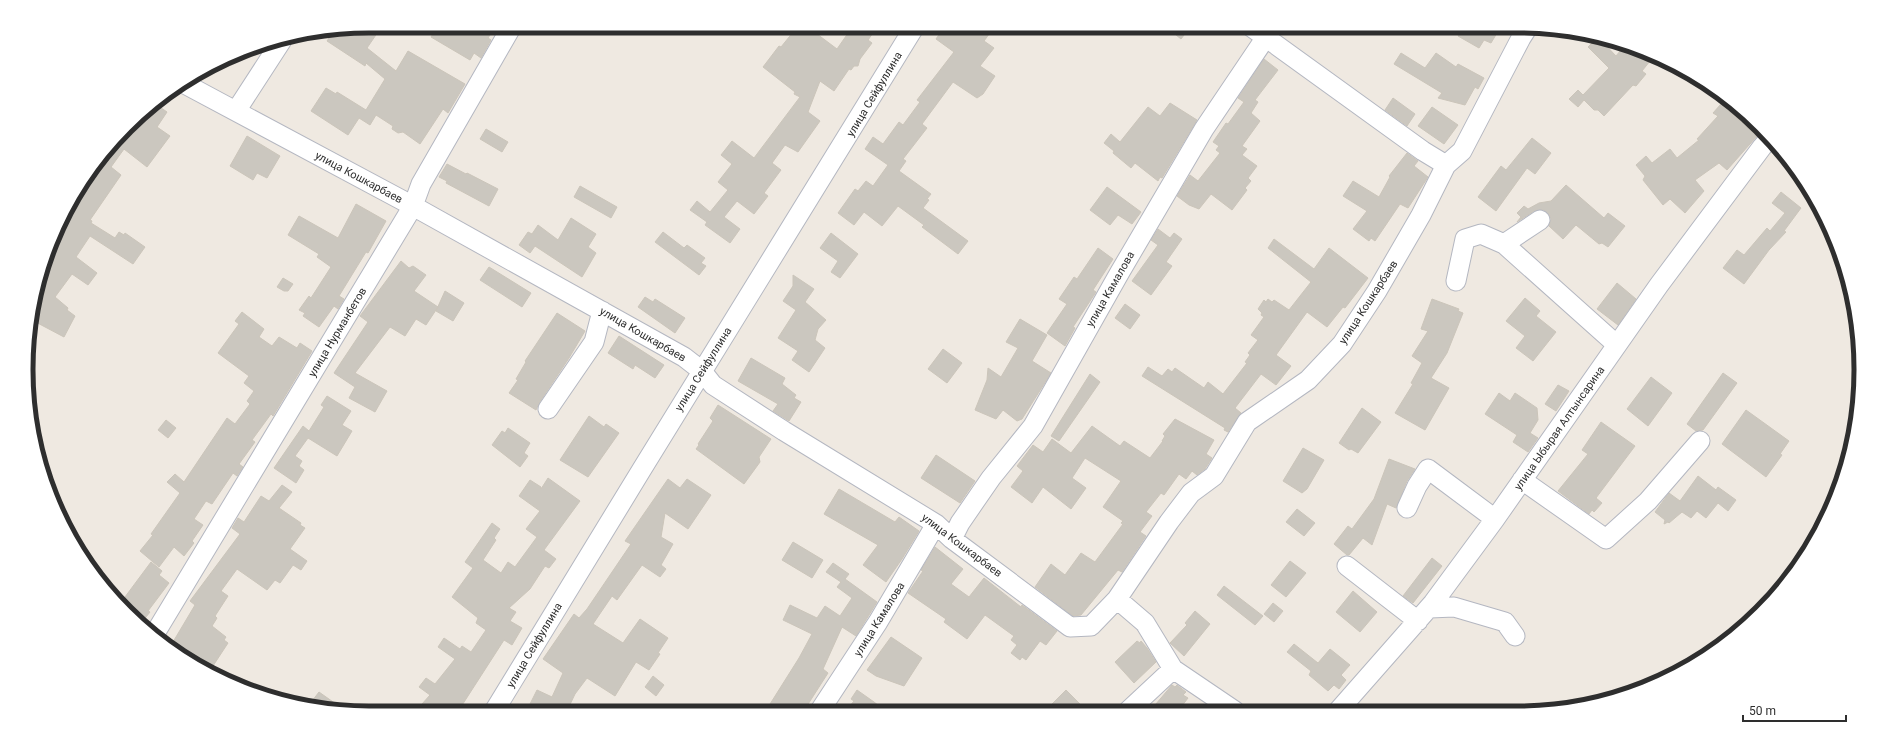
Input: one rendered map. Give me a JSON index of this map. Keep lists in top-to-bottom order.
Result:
{
  "streets": {
    "street": [
      "улица Сейфуллина",
      "улица Кошкарбаев",
      "улица Камалова",
      "улица Нурманбетов",
      "улица Ыбырая Алтынсарина"
    ]
  },
  "crossings": [
    ["улица Сейфуллина", "улица Кошкарбаев"],
    ["улица Кошкарбаев", "улица Камалова"],
    ["улица Кошкарбаев", "улица Нурманбетов"]
  ],
  "scale_bar": "50 m"
}
